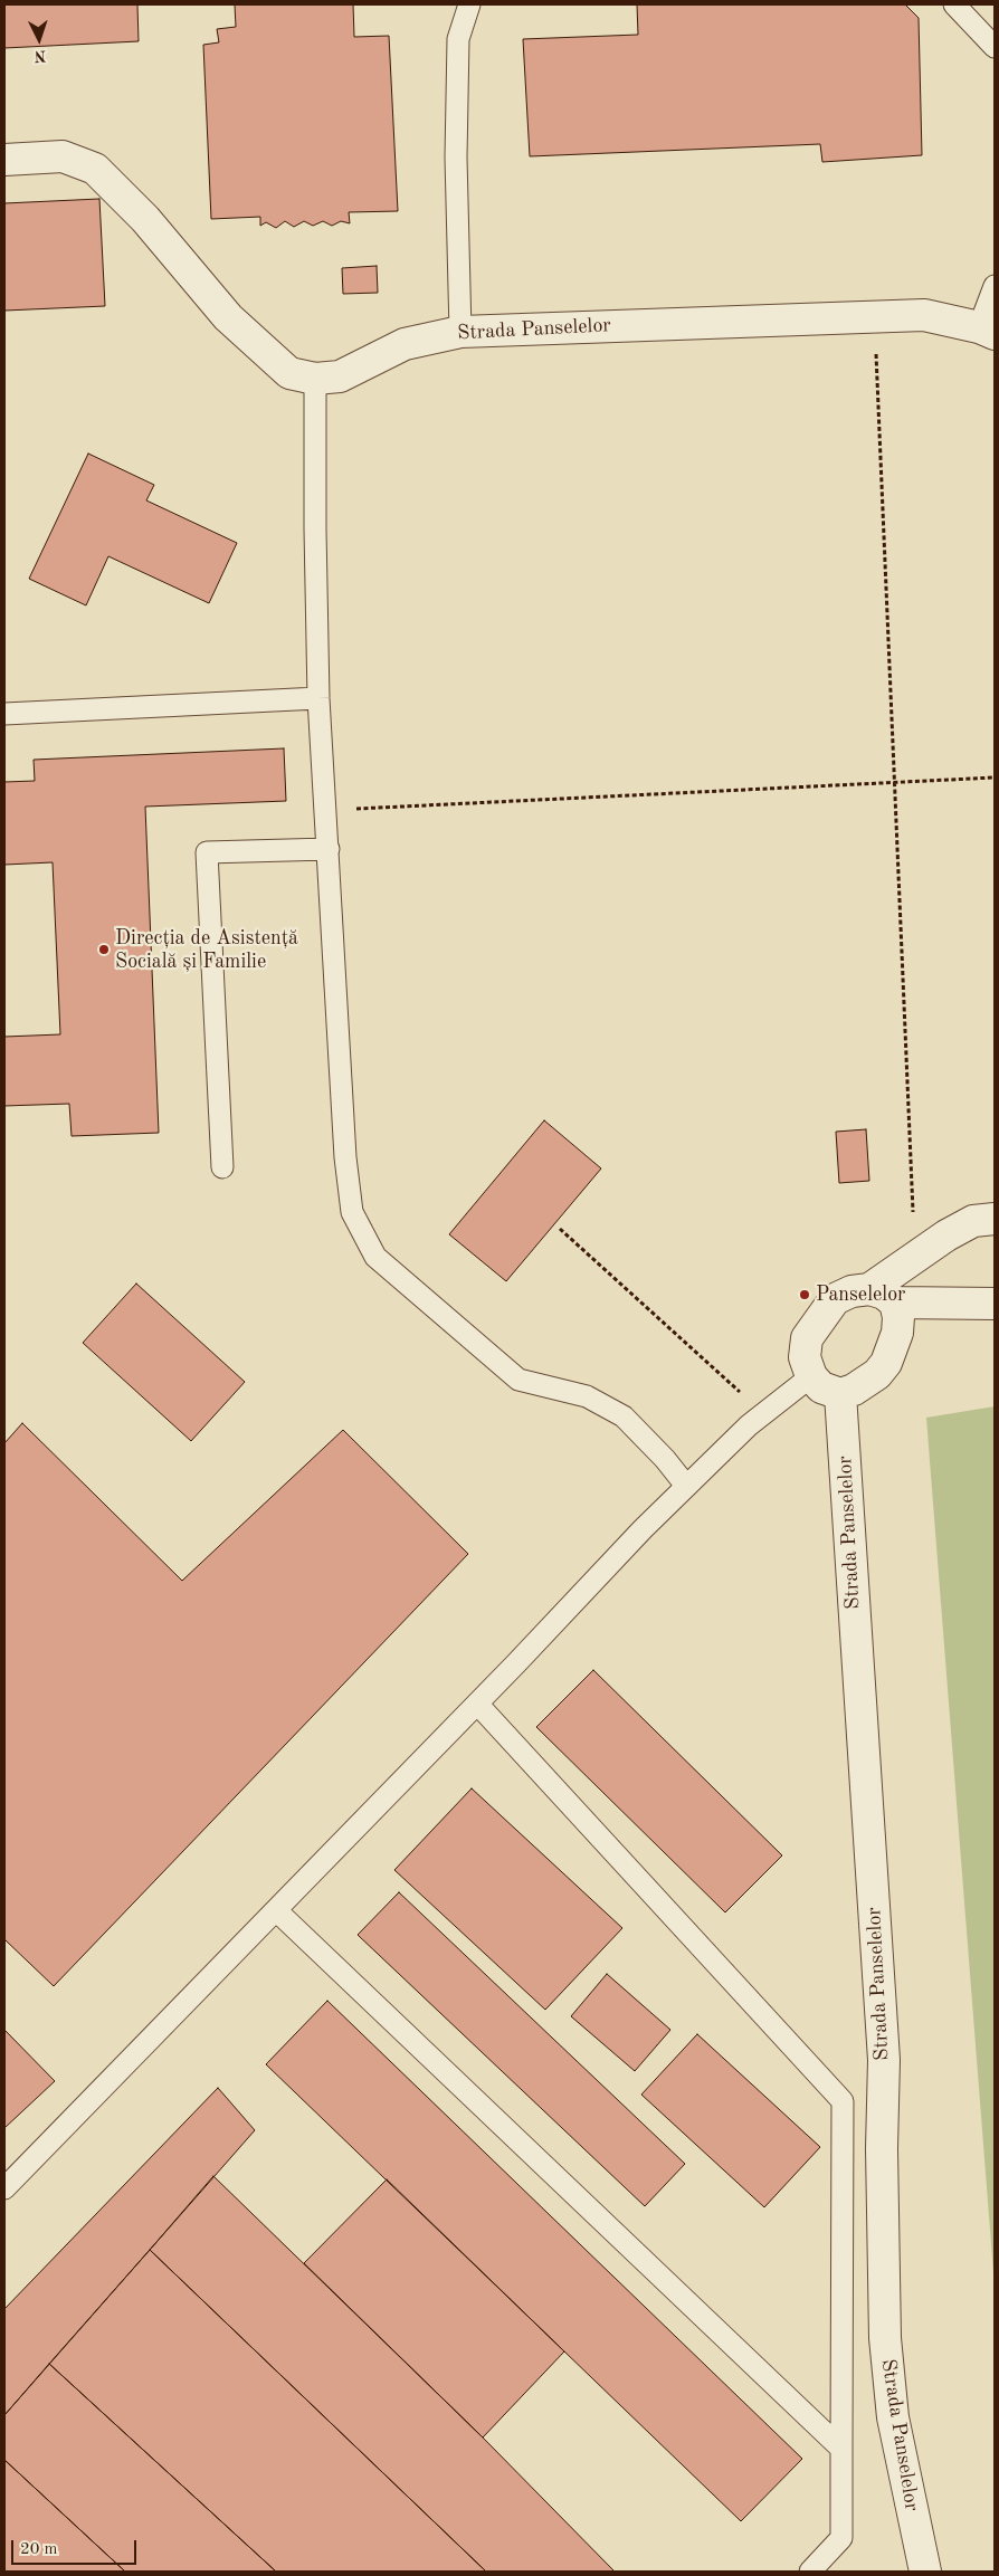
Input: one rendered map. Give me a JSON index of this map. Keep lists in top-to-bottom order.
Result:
{
  "streets": {
    "street": ["Strada Panselelor"]
  },
  "places": ["Direcția de Asistență Socială și Familie", "Panselelor"],
  "scale_bar": "20 m",
  "north": "bottom"
}
